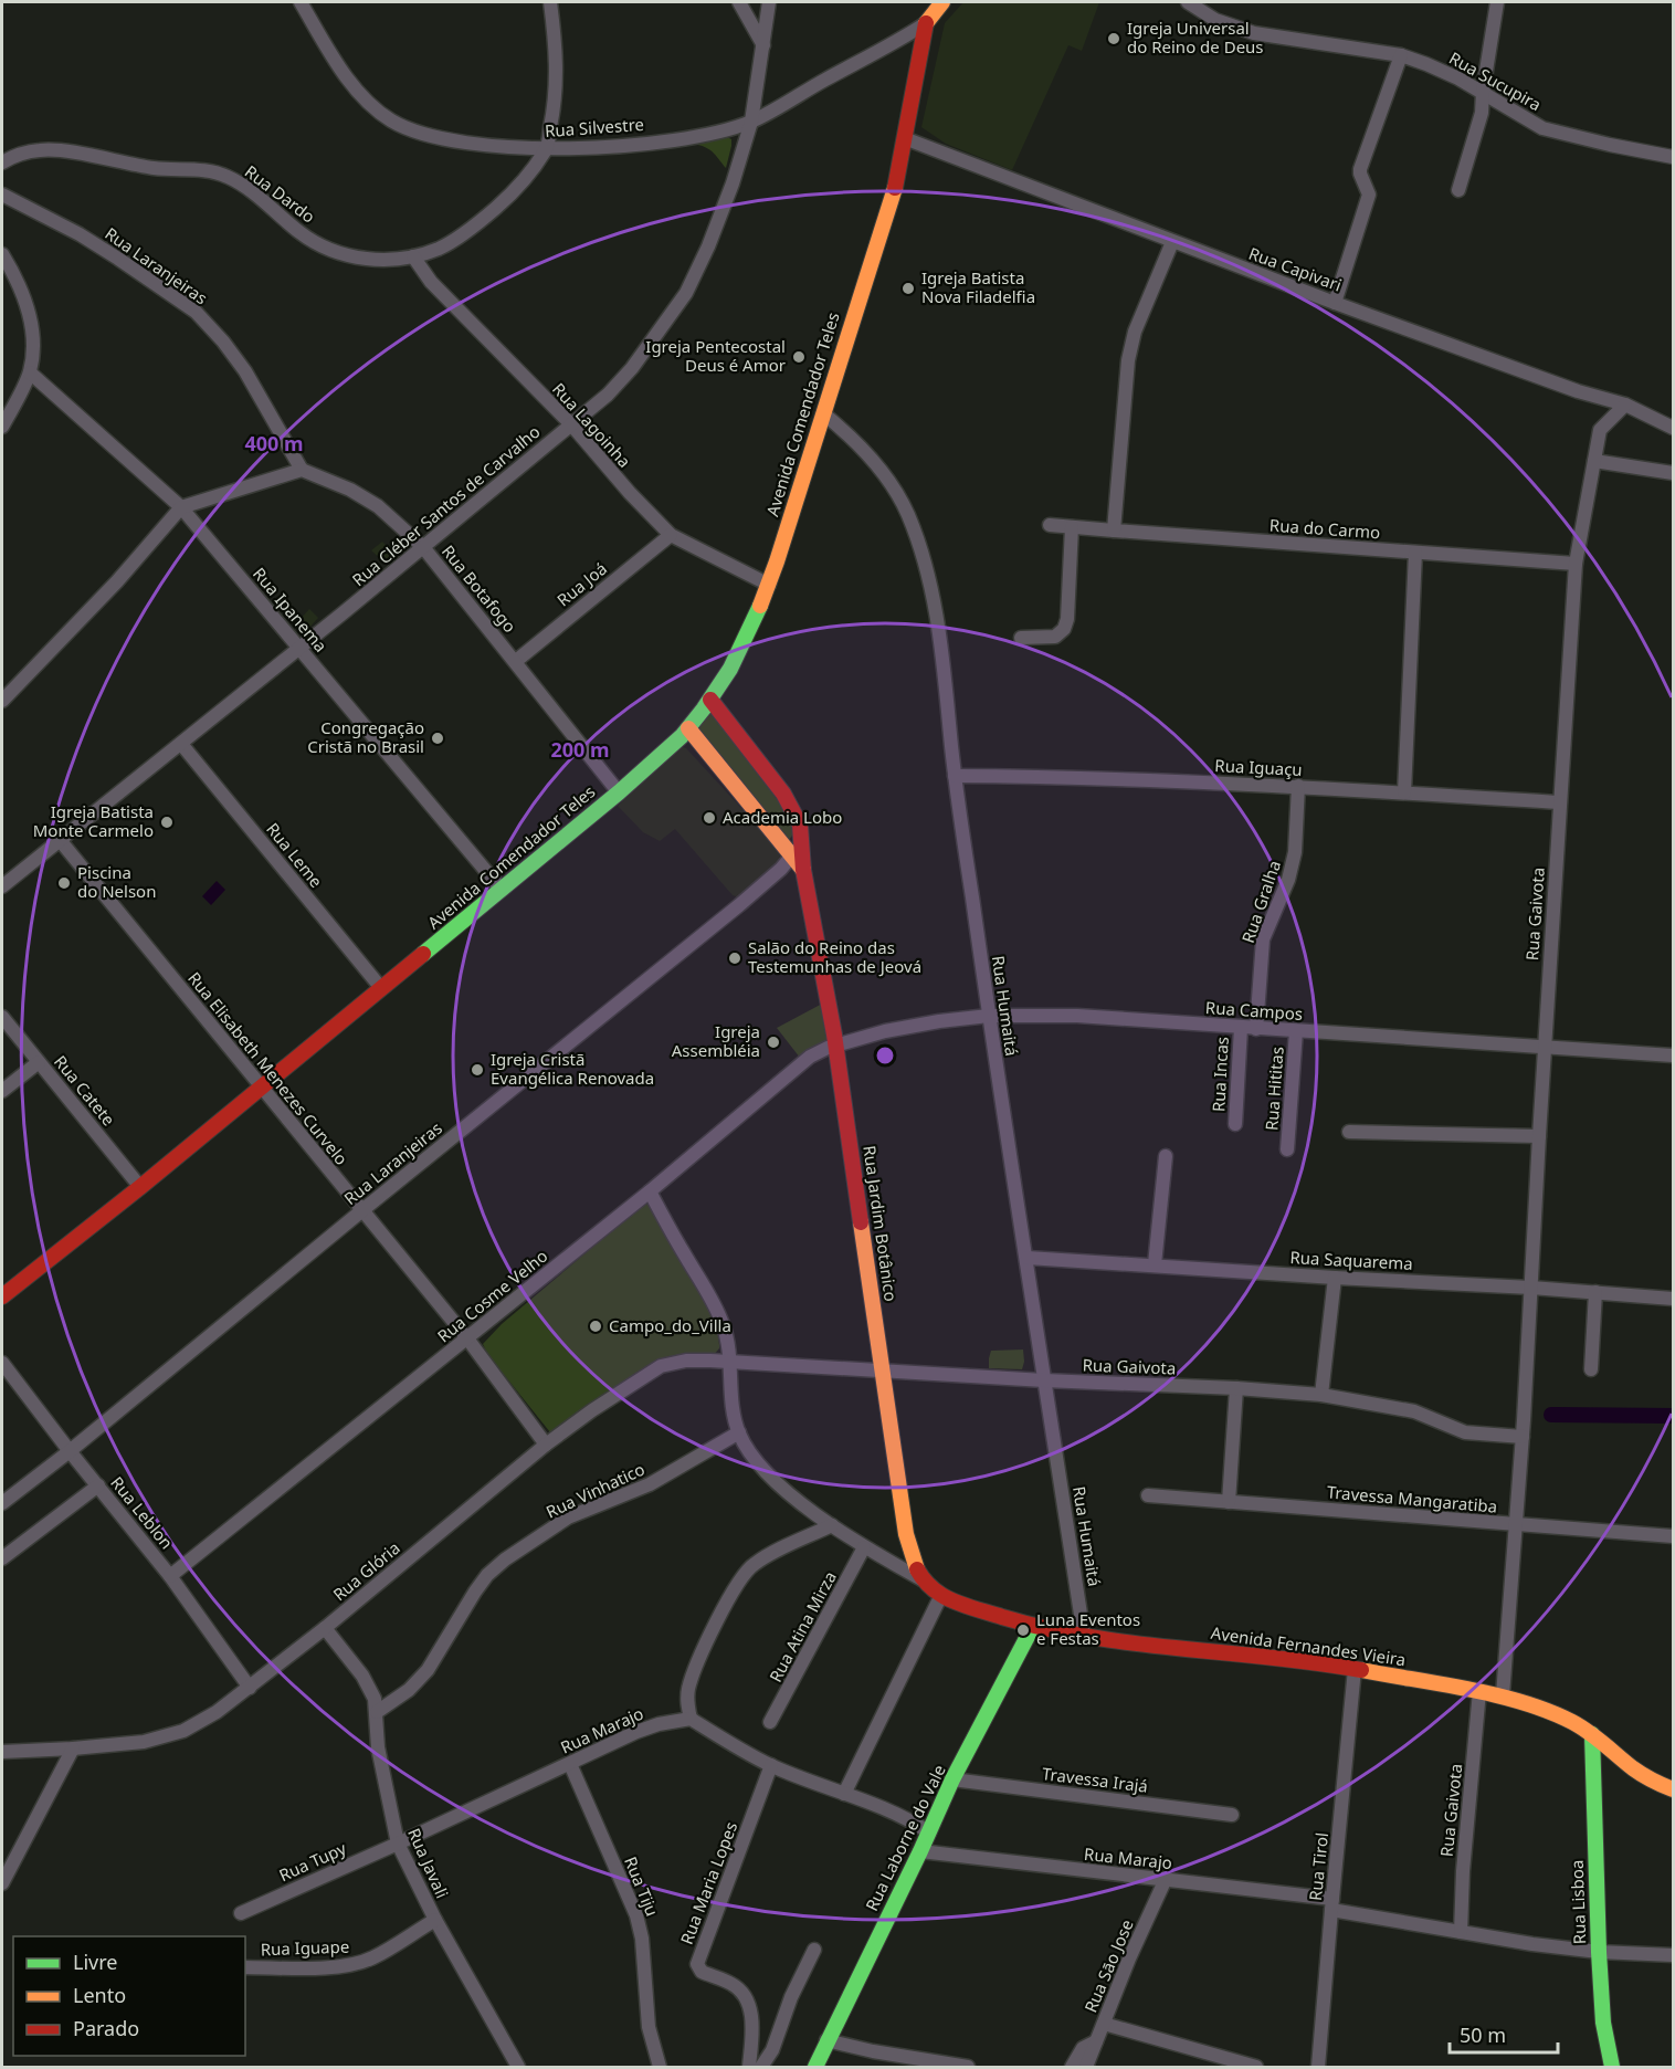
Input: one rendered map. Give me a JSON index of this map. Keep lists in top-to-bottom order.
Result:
{
  "streets": {
    "main road": [
      "Avenida Comendador Teles",
      "Rua Jardim Botânico",
      "Avenida Fernandes Vieira",
      "Rua Laborne do Vale",
      "Rua Lisboa"
    ],
    "street": [
      "Rua Sucupira",
      "Rua Silvestre",
      "Rua Dardo",
      "Rua Laranjeiras",
      "Rua Capivari",
      "Rua Lagoinha",
      "Rua Cléber Santos de Carvalho",
      "Rua do Carmo",
      "Rua Joá",
      "Rua Botafogo",
      "Rua Ipanema",
      "Rua Iguaçu",
      "Rua Leme",
      "Rua Gralha",
      "Rua Gaivota",
      "Rua Humaitá",
      "Rua Campos",
      "Rua Elisabeth Menezes Curvelo",
      "Rua Incas",
      "Rua Hititas",
      "Rua Catete",
      "Rua Saquarema",
      "Rua Cosme Velho",
      "Rua Vinhatico",
      "Travessa Mangaratiba",
      "Rua Leblon",
      "Rua Glória",
      "Rua Atina Mirza",
      "Rua Marajo",
      "Travessa Irajá",
      "Rua Tupy",
      "Rua Javali",
      "Rua Tirol",
      "Rua Maria Lopes",
      "Rua Tiju",
      "Rua Iguape",
      "Rua Sāo Jose"
    ]
  },
  "crossings": [
    ["Rua Silvestre", "Rua Dardo"],
    ["Rua Silvestre", "Avenida Comendador Teles"],
    ["Rua Silvestre", "Rua Cléber Santos de Carvalho"],
    ["Rua Dardo", "Rua Lagoinha"],
    ["Rua Laranjeiras", "Rua Botafogo"],
    ["Rua Laranjeiras", "Rua Elisabeth Menezes Curvelo"],
    ["Rua Laranjeiras", "Rua Jardim Botânico"],
    ["Rua Laranjeiras", "Rua Leblon"],
    ["Rua Capivari", "Avenida Comendador Teles"],
    ["Rua Capivari", "Rua Gaivota"],
    ["Avenida Comendador Teles", "Rua Lagoinha"],
    ["Avenida Comendador Teles", "Rua Botafogo"],
    ["Avenida Comendador Teles", "Rua Ipanema"],
    ["Avenida Comendador Teles", "Rua Leme"],
    ["Avenida Comendador Teles", "Rua Humaitá"],
    ["Avenida Comendador Teles", "Rua Elisabeth Menezes Curvelo"],
    ["Avenida Comendador Teles", "Rua Catete"],
    ["Avenida Comendador Teles", "Rua Jardim Botânico"],
    ["Rua Lagoinha", "Rua Cléber Santos de Carvalho"],
    ["Rua Lagoinha", "Rua Joá"],
    ["Rua Cléber Santos de Carvalho", "Rua Botafogo"],
    ["Rua Cléber Santos de Carvalho", "Rua Ipanema"],
    ["Rua Cléber Santos de Carvalho", "Rua Leme"],
    ["Rua Cléber Santos de Carvalho", "Rua Elisabeth Menezes Curvelo"],
    ["Rua do Carmo", "Rua Gaivota"],
    ["Rua Joá", "Rua Botafogo"],
    ["Rua Iguaçu", "Rua Gralha"],
    ["Rua Iguaçu", "Rua Gaivota"],
    ["Rua Iguaçu", "Rua Humaitá"],
    ["Rua Gralha", "Rua Campos"],
    ["Rua Gaivota", "Rua Humaitá"],
    ["Rua Gaivota", "Rua Campos"],
    ["Rua Gaivota", "Rua Jardim Botânico"],
    ["Rua Gaivota", "Rua Saquarema"],
    ["Rua Gaivota", "Travessa Mangaratiba"],
    ["Rua Gaivota", "Rua Glória"],
    ["Rua Gaivota", "Avenida Fernandes Vieira"],
    ["Rua Gaivota", "Rua Marajo"],
    ["Rua Humaitá", "Rua Campos"],
    ["Rua Humaitá", "Rua Saquarema"],
    ["Rua Humaitá", "Avenida Fernandes Vieira"],
    ["Rua Campos", "Rua Incas"],
    ["Rua Campos", "Rua Hititas"],
    ["Rua Campos", "Rua Jardim Botânico"],
    ["Rua Campos", "Rua Cosme Velho"],
    ["Rua Elisabeth Menezes Curvelo", "Rua Cosme Velho"],
    ["Rua Elisabeth Menezes Curvelo", "Rua Glória"],
    ["Rua Jardim Botânico", "Rua Cosme Velho"],
    ["Rua Jardim Botânico", "Avenida Fernandes Vieira"],
    ["Rua Cosme Velho", "Rua Leblon"],
    ["Rua Vinhatico", "Rua Javali"],
    ["Rua Leblon", "Rua Glória"],
    ["Rua Glória", "Rua Javali"],
    ["Avenida Fernandes Vieira", "Rua Laborne do Vale"],
    ["Avenida Fernandes Vieira", "Rua Tirol"],
    ["Avenida Fernandes Vieira", "Rua Lisboa"],
    ["Rua Marajo", "Rua Laborne do Vale"],
    ["Rua Marajo", "Rua Tupy"],
    ["Rua Marajo", "Rua Javali"],
    ["Rua Marajo", "Rua Tirol"],
    ["Rua Marajo", "Rua Tiju"],
    ["Rua Marajo", "Rua Lisboa"],
    ["Rua Marajo", "Rua Sāo Jose"],
    ["Travessa Irajá", "Rua Laborne do Vale"],
    ["Rua Tupy", "Rua Javali"],
    ["Rua Javali", "Rua Iguape"]
  ],
  "places": [
    "Igreja Universal do Reino de Deus",
    "Igreja Batista Nova Filadelfia",
    "Igreja Pentecostal Deus é Amor",
    "Congregação Cristã no Brasil",
    "Academia Lobo",
    "Igreja Batista Monte Carmelo",
    "Piscina do Nelson",
    "Salão do Reino das Testemunhas de Jeová",
    "Igreja Assembléia",
    "Igreja Cristã Evangélica Renovada",
    "Campo_do_Villa",
    "Luna Eventos e Festas"
  ],
  "legend": ["Livre", "Lento", "Parado"],
  "scale_bar": "50 m",
  "rings": ["400 m", "200 m"]
}
